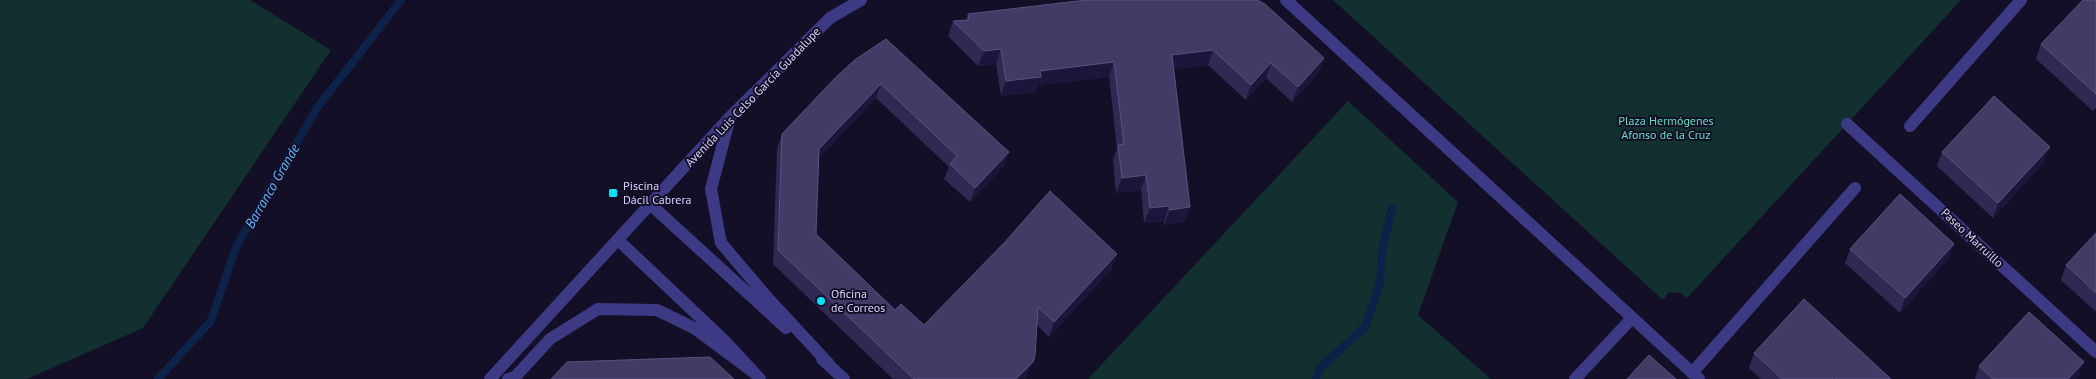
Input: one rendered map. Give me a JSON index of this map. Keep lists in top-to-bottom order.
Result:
{
  "streets": {
    "street": ["Avenida Luis Celso García Guadalupe", "Paseo Marruillo"]
  },
  "water": ["Barranco Grande"],
  "parks": ["Plaza Hermógenes Afonso de la Cruz"],
  "places": {
    "transit": ["Piscina Dácil Cabrera"],
    "other": ["Oficina de Correos"]
  }
}
